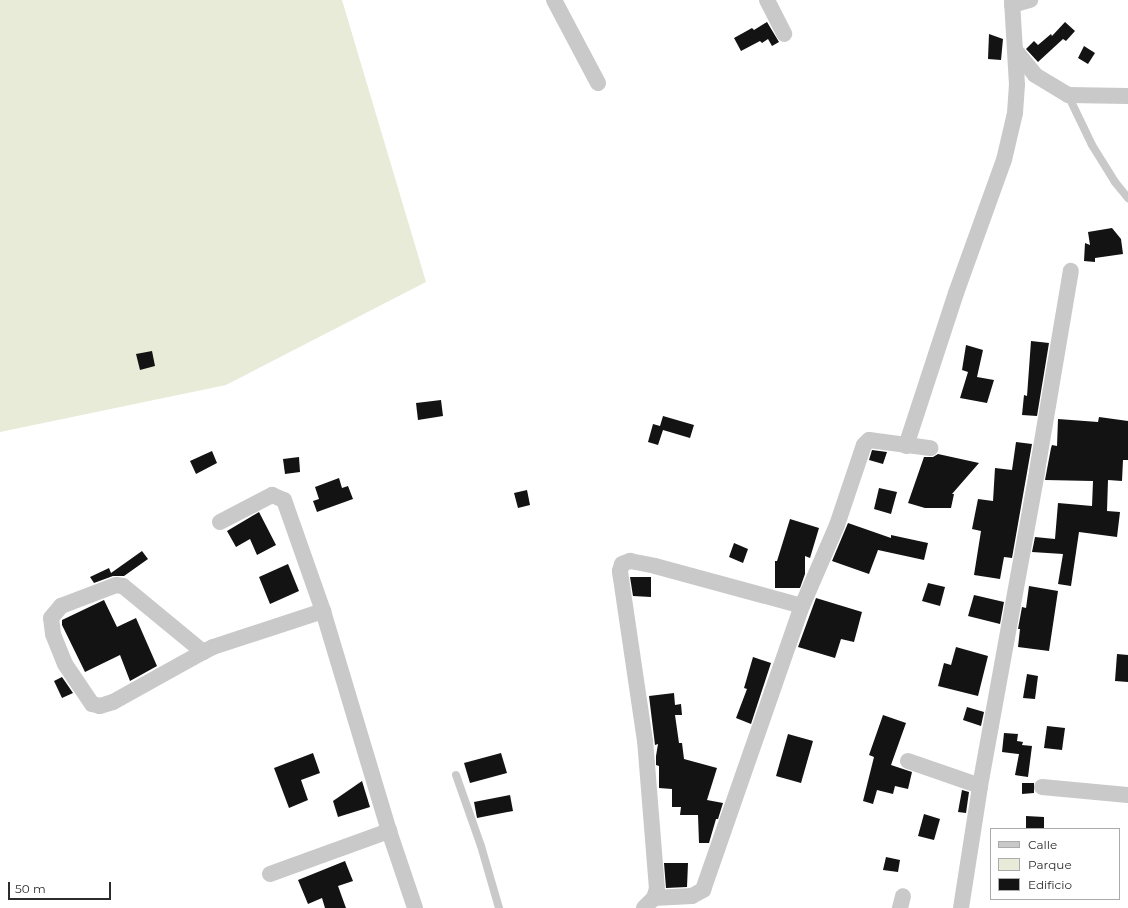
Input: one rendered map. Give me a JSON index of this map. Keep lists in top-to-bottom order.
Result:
{
  "legend": ["Calle", "Parque", "Edificio"],
  "scale_bar": "50 m"
}
